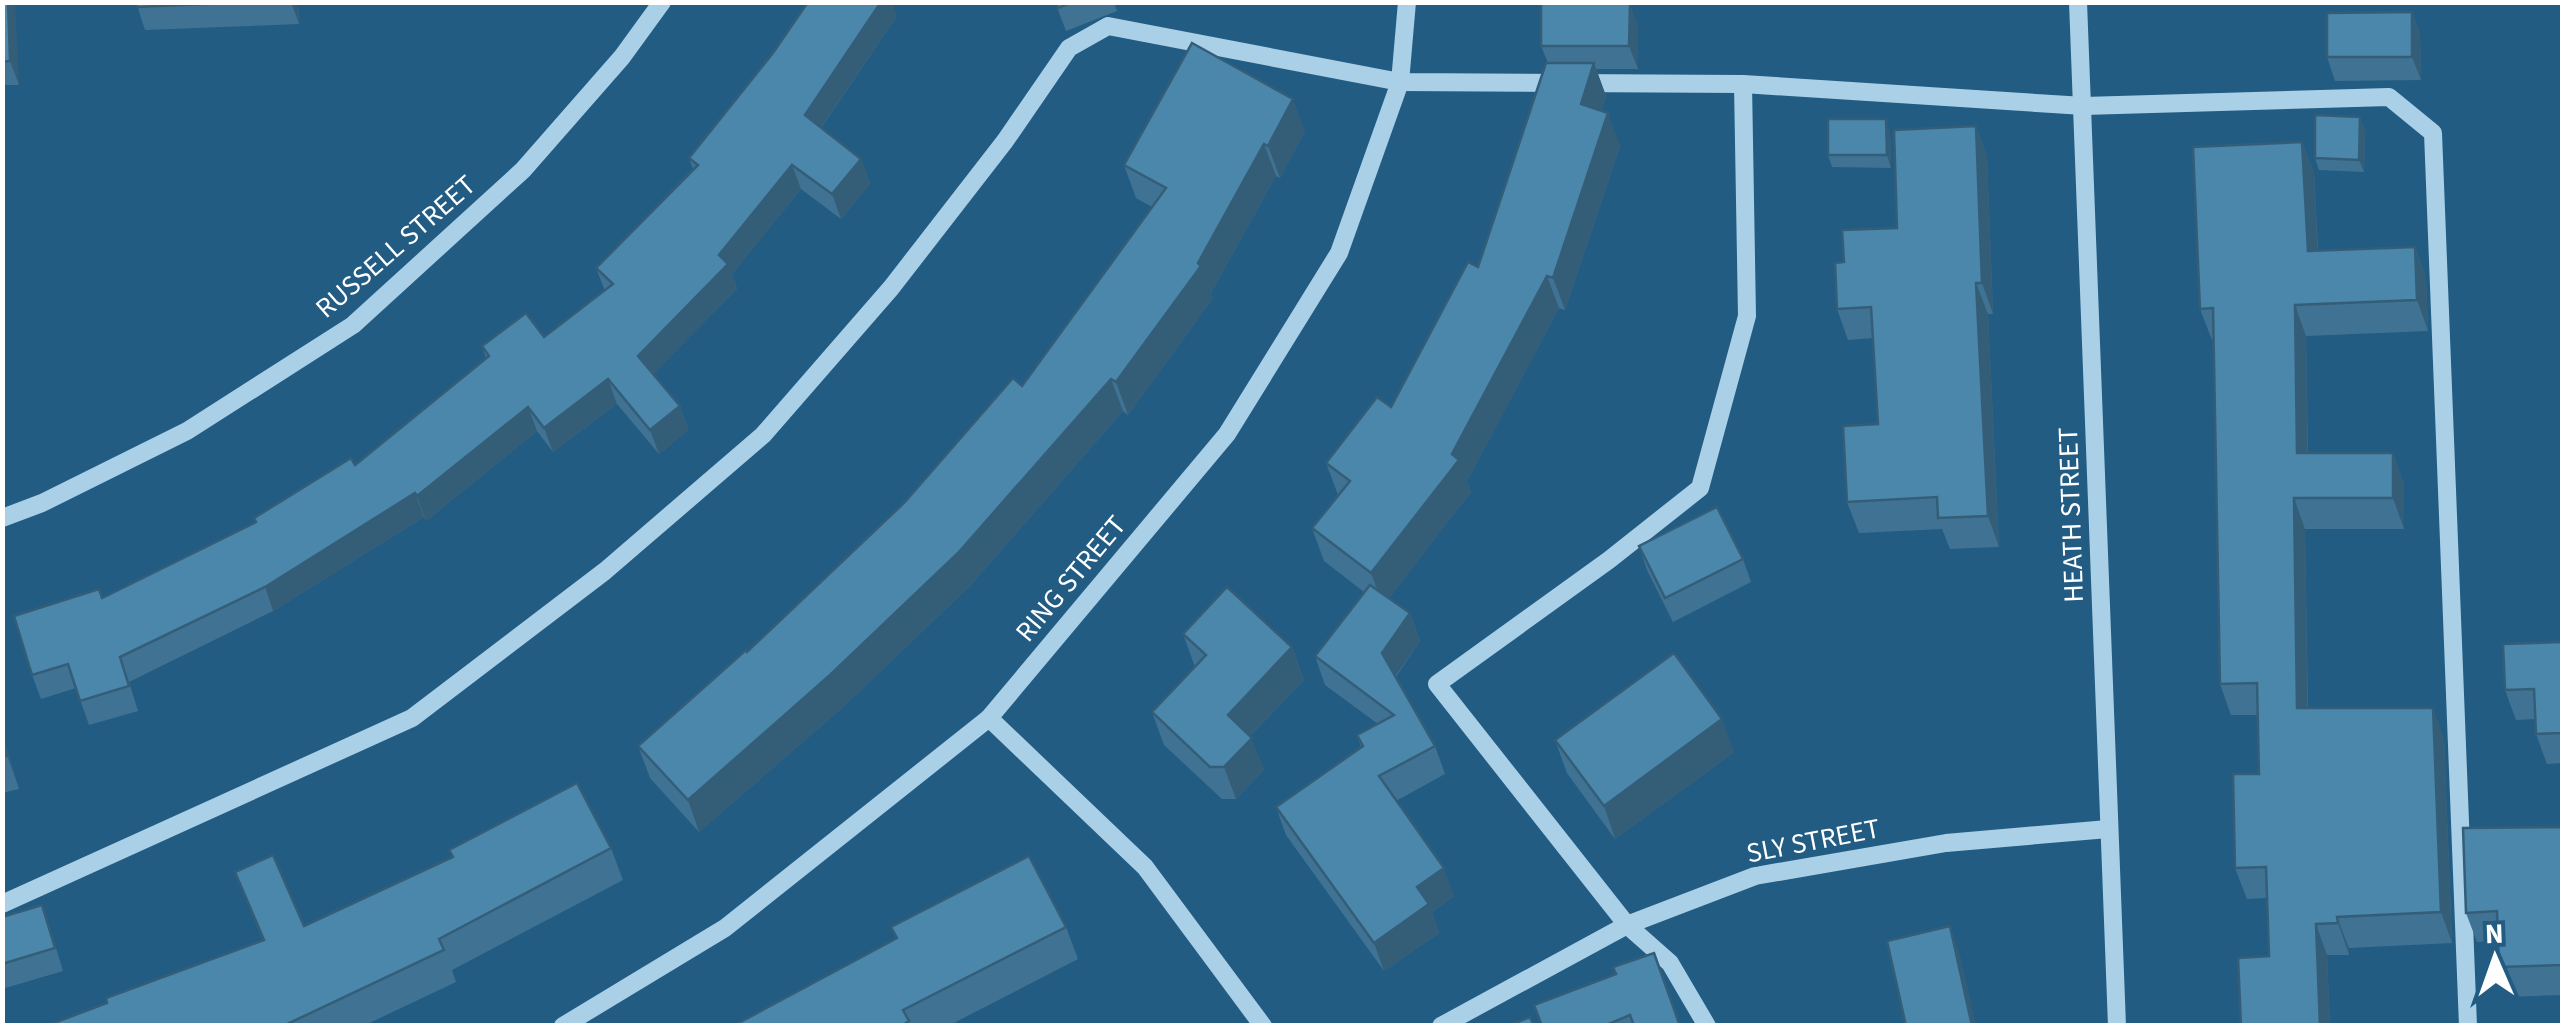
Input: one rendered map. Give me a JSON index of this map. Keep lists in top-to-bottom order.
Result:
{
  "streets": {
    "street": [
      "RUSSELL STREET",
      "HEATH STREET",
      "RING STREET",
      "SLY STREET"
    ]
  },
  "crossings": [
    ["HEATH STREET", "SLY STREET"]
  ],
  "north": "top"
}
